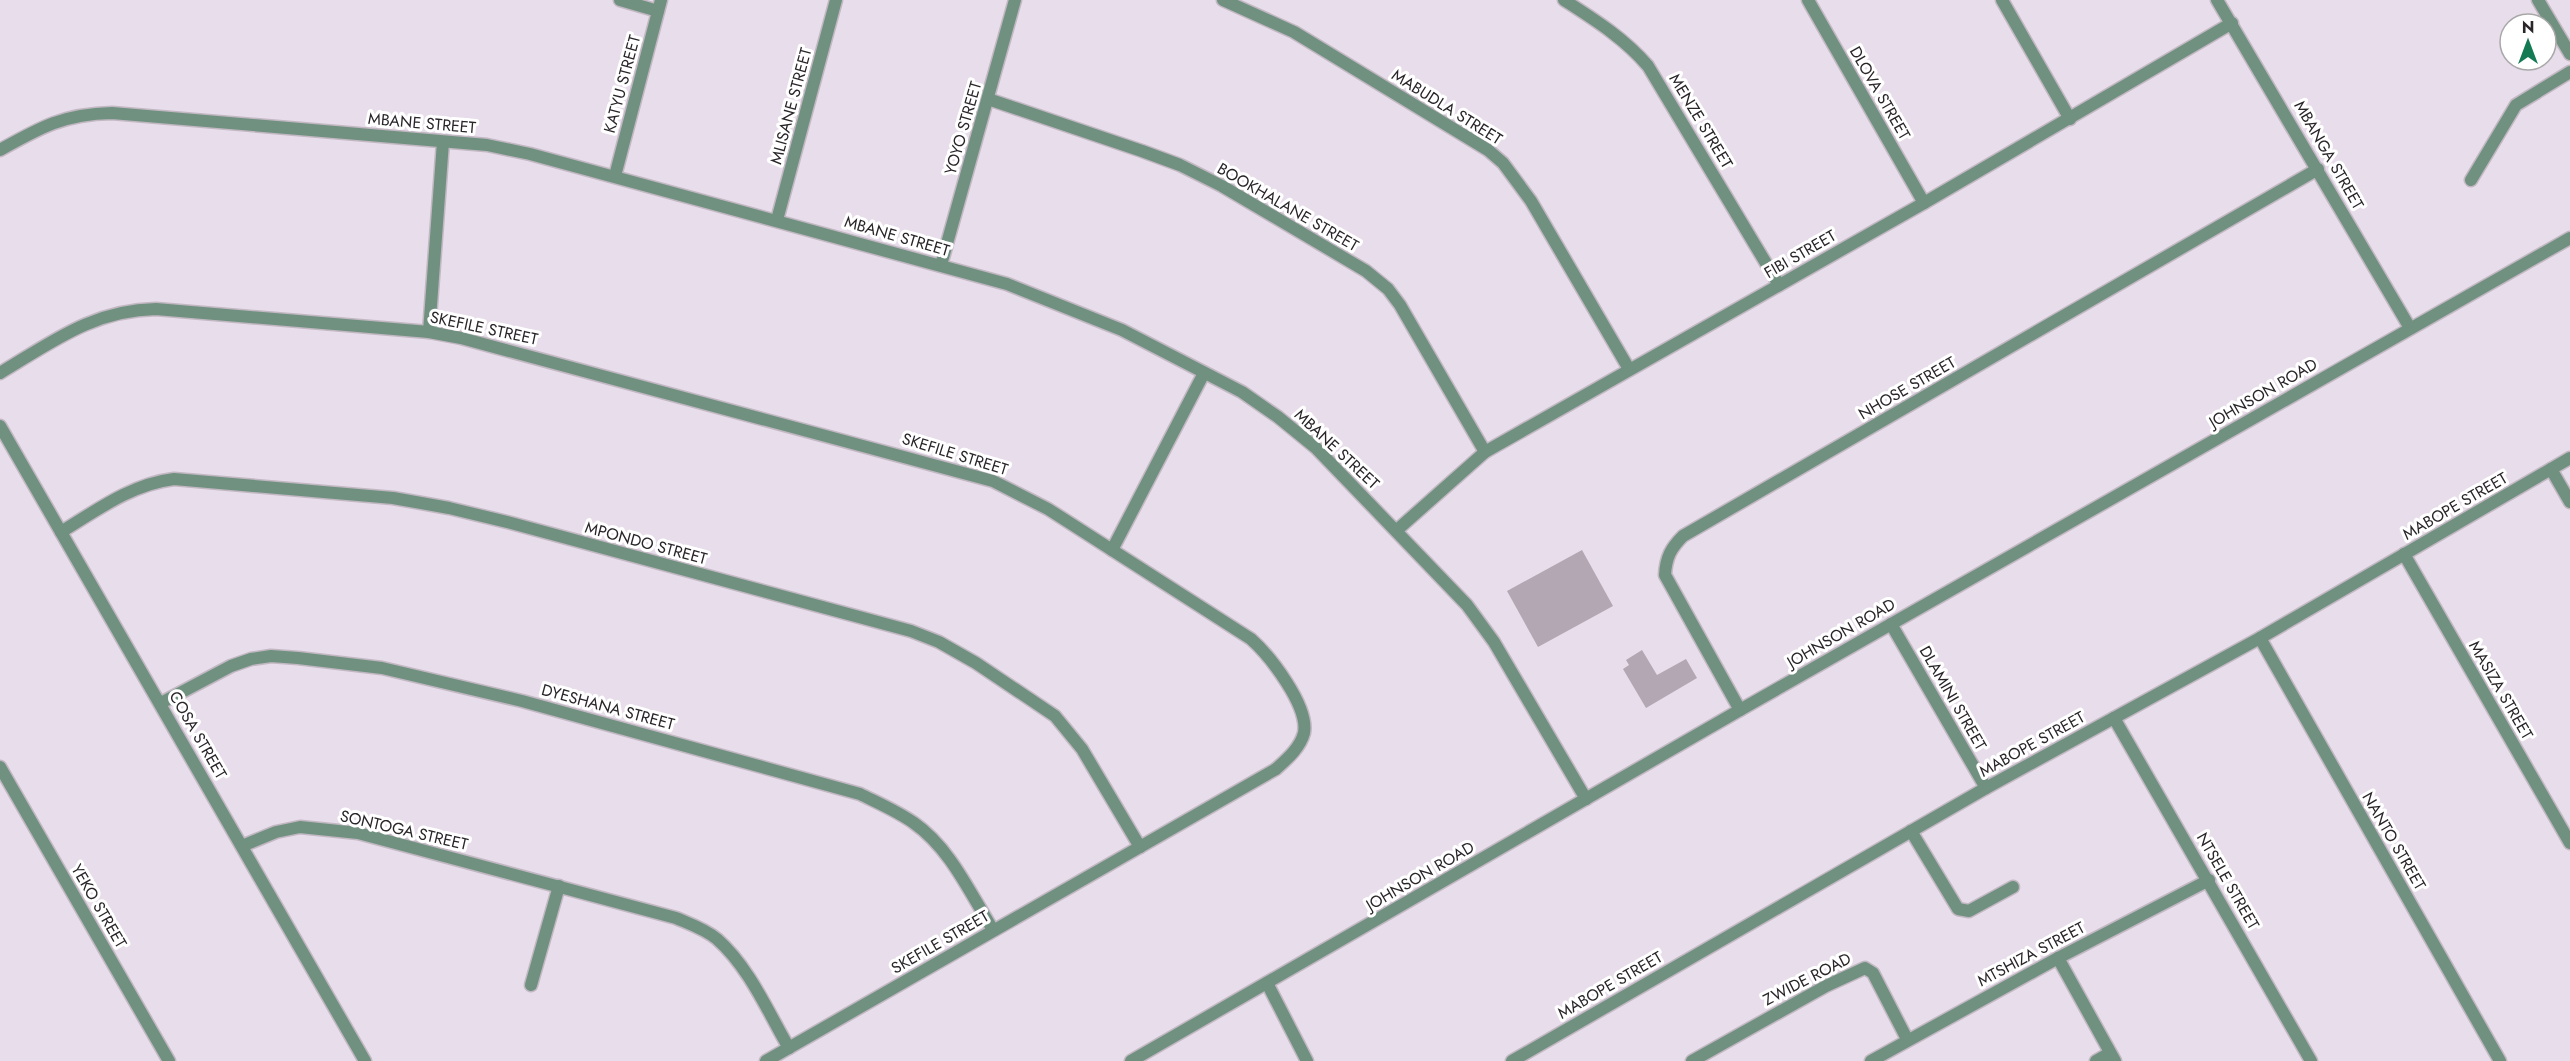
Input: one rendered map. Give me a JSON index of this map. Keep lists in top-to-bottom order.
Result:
{
  "streets": {
    "street": [
      "KATYU STREET",
      "DLOVA STREET",
      "MLISANE STREET",
      "MABUDLA STREET",
      "MENZE STREET",
      "MBANE STREET",
      "YOYO STREET",
      "MBANGA STREET",
      "BOOKHALANE STREET",
      "FIBI STREET",
      "SKEFILE STREET",
      "NHOSE STREET",
      "JOHNSON ROAD",
      "MABOPE STREET",
      "MPONDO STREET",
      "MASIZA STREET",
      "DLAMINI STREET",
      "DYESHANA STREET",
      "COSA STREET",
      "SONTOGA STREET",
      "NANTO STREET",
      "NTSELE STREET",
      "YEKO STREET",
      "MTSHIZA STREET",
      "ZWIDE ROAD"
    ]
  },
  "crossings": [
    ["KATYU STREET", "MBANE STREET"],
    ["DLOVA STREET", "FIBI STREET"],
    ["MLISANE STREET", "MBANE STREET"],
    ["MABUDLA STREET", "FIBI STREET"],
    ["MENZE STREET", "FIBI STREET"],
    ["MBANE STREET", "YOYO STREET"],
    ["MBANE STREET", "FIBI STREET"],
    ["MBANE STREET", "JOHNSON ROAD"],
    ["YOYO STREET", "BOOKHALANE STREET"],
    ["MBANGA STREET", "FIBI STREET"],
    ["MBANGA STREET", "NHOSE STREET"],
    ["MBANGA STREET", "JOHNSON ROAD"],
    ["BOOKHALANE STREET", "FIBI STREET"],
    ["SKEFILE STREET", "MPONDO STREET"],
    ["SKEFILE STREET", "DYESHANA STREET"],
    ["SKEFILE STREET", "SONTOGA STREET"],
    ["NHOSE STREET", "JOHNSON ROAD"],
    ["JOHNSON ROAD", "DLAMINI STREET"],
    ["MABOPE STREET", "MASIZA STREET"],
    ["MABOPE STREET", "DLAMINI STREET"],
    ["MABOPE STREET", "NANTO STREET"],
    ["MABOPE STREET", "NTSELE STREET"],
    ["MPONDO STREET", "COSA STREET"],
    ["DYESHANA STREET", "COSA STREET"],
    ["COSA STREET", "SONTOGA STREET"],
    ["NTSELE STREET", "MTSHIZA STREET"],
    ["MTSHIZA STREET", "ZWIDE ROAD"]
  ],
  "north": "top"
}
